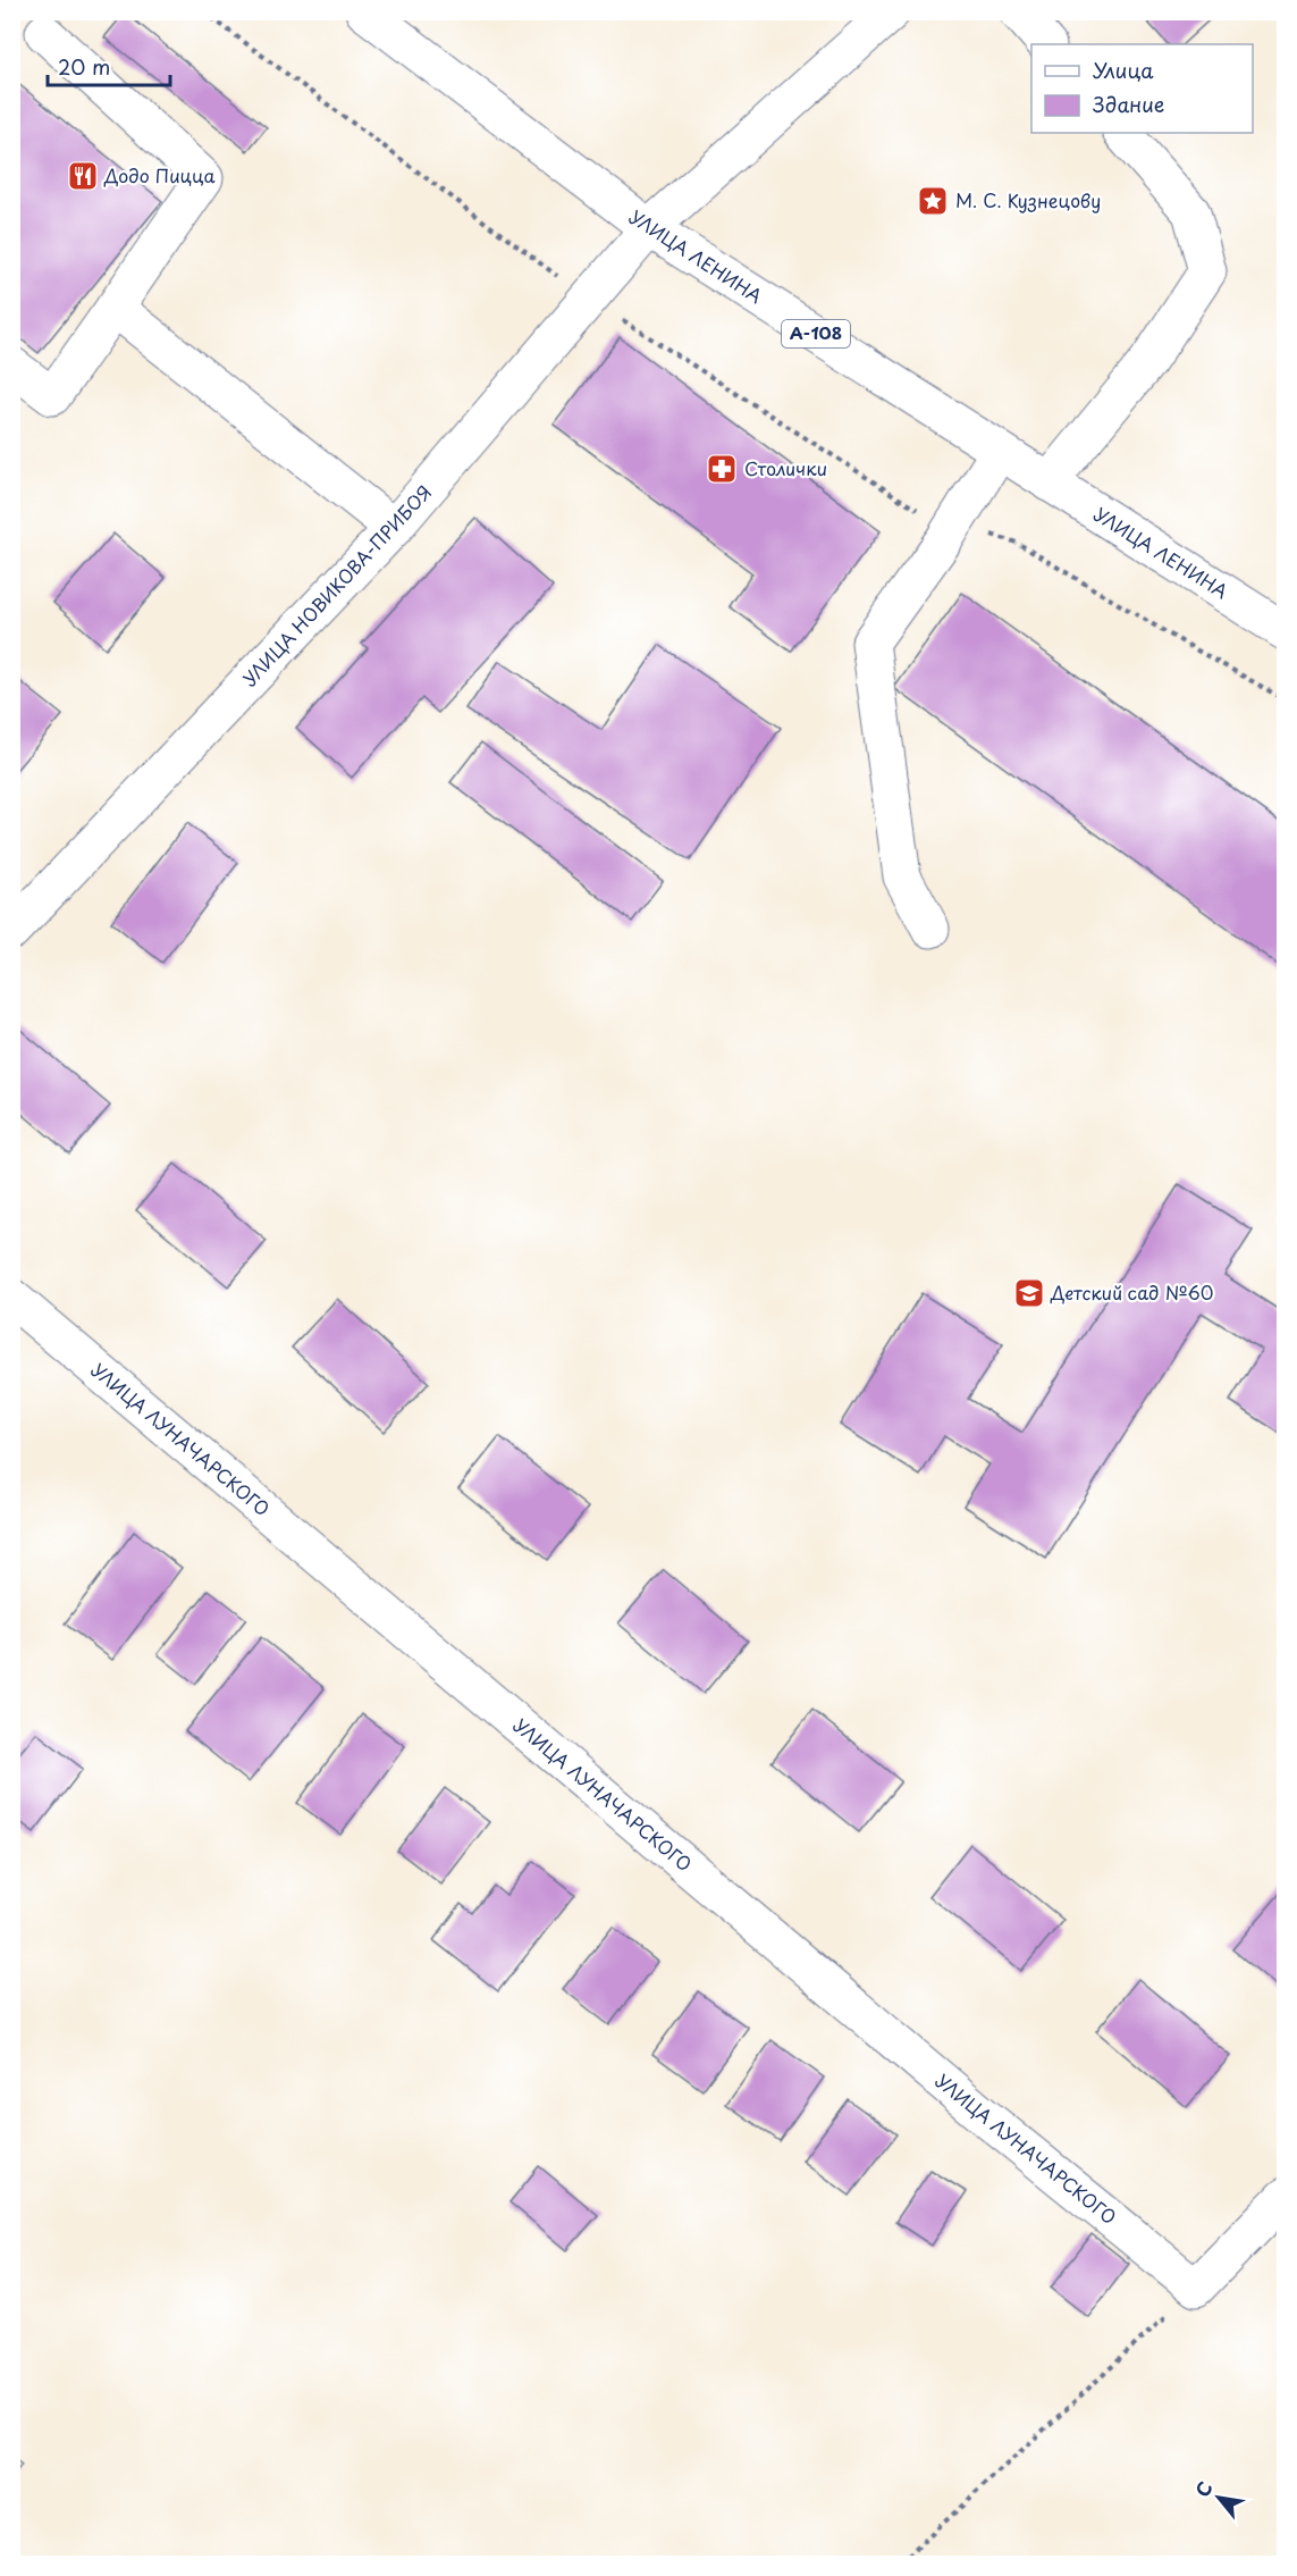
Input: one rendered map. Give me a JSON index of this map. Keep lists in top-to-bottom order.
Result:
{
  "streets": {
    "main road": [
      "УЛИЦА ЛЕНИНА",
      "А-108",
      "УЛИЦА НОВИКОВА-ПРИБОЯ",
      "УЛИЦА ЛУНАЧАРСКОГО"
    ]
  },
  "crossings": [
    ["УЛИЦА ЛЕНИНА", "УЛИЦА НОВИКОВА-ПРИБОЯ"]
  ],
  "places": {
    "restaurant": ["Додо Пицца"],
    "place": ["М. С. Кузнецову"],
    "pharmacy": ["Столички"],
    "school or university": ["Детский сад №60"]
  },
  "legend": ["Улица", "Здание"],
  "scale_bar": "20 m",
  "north": "top left"
}
